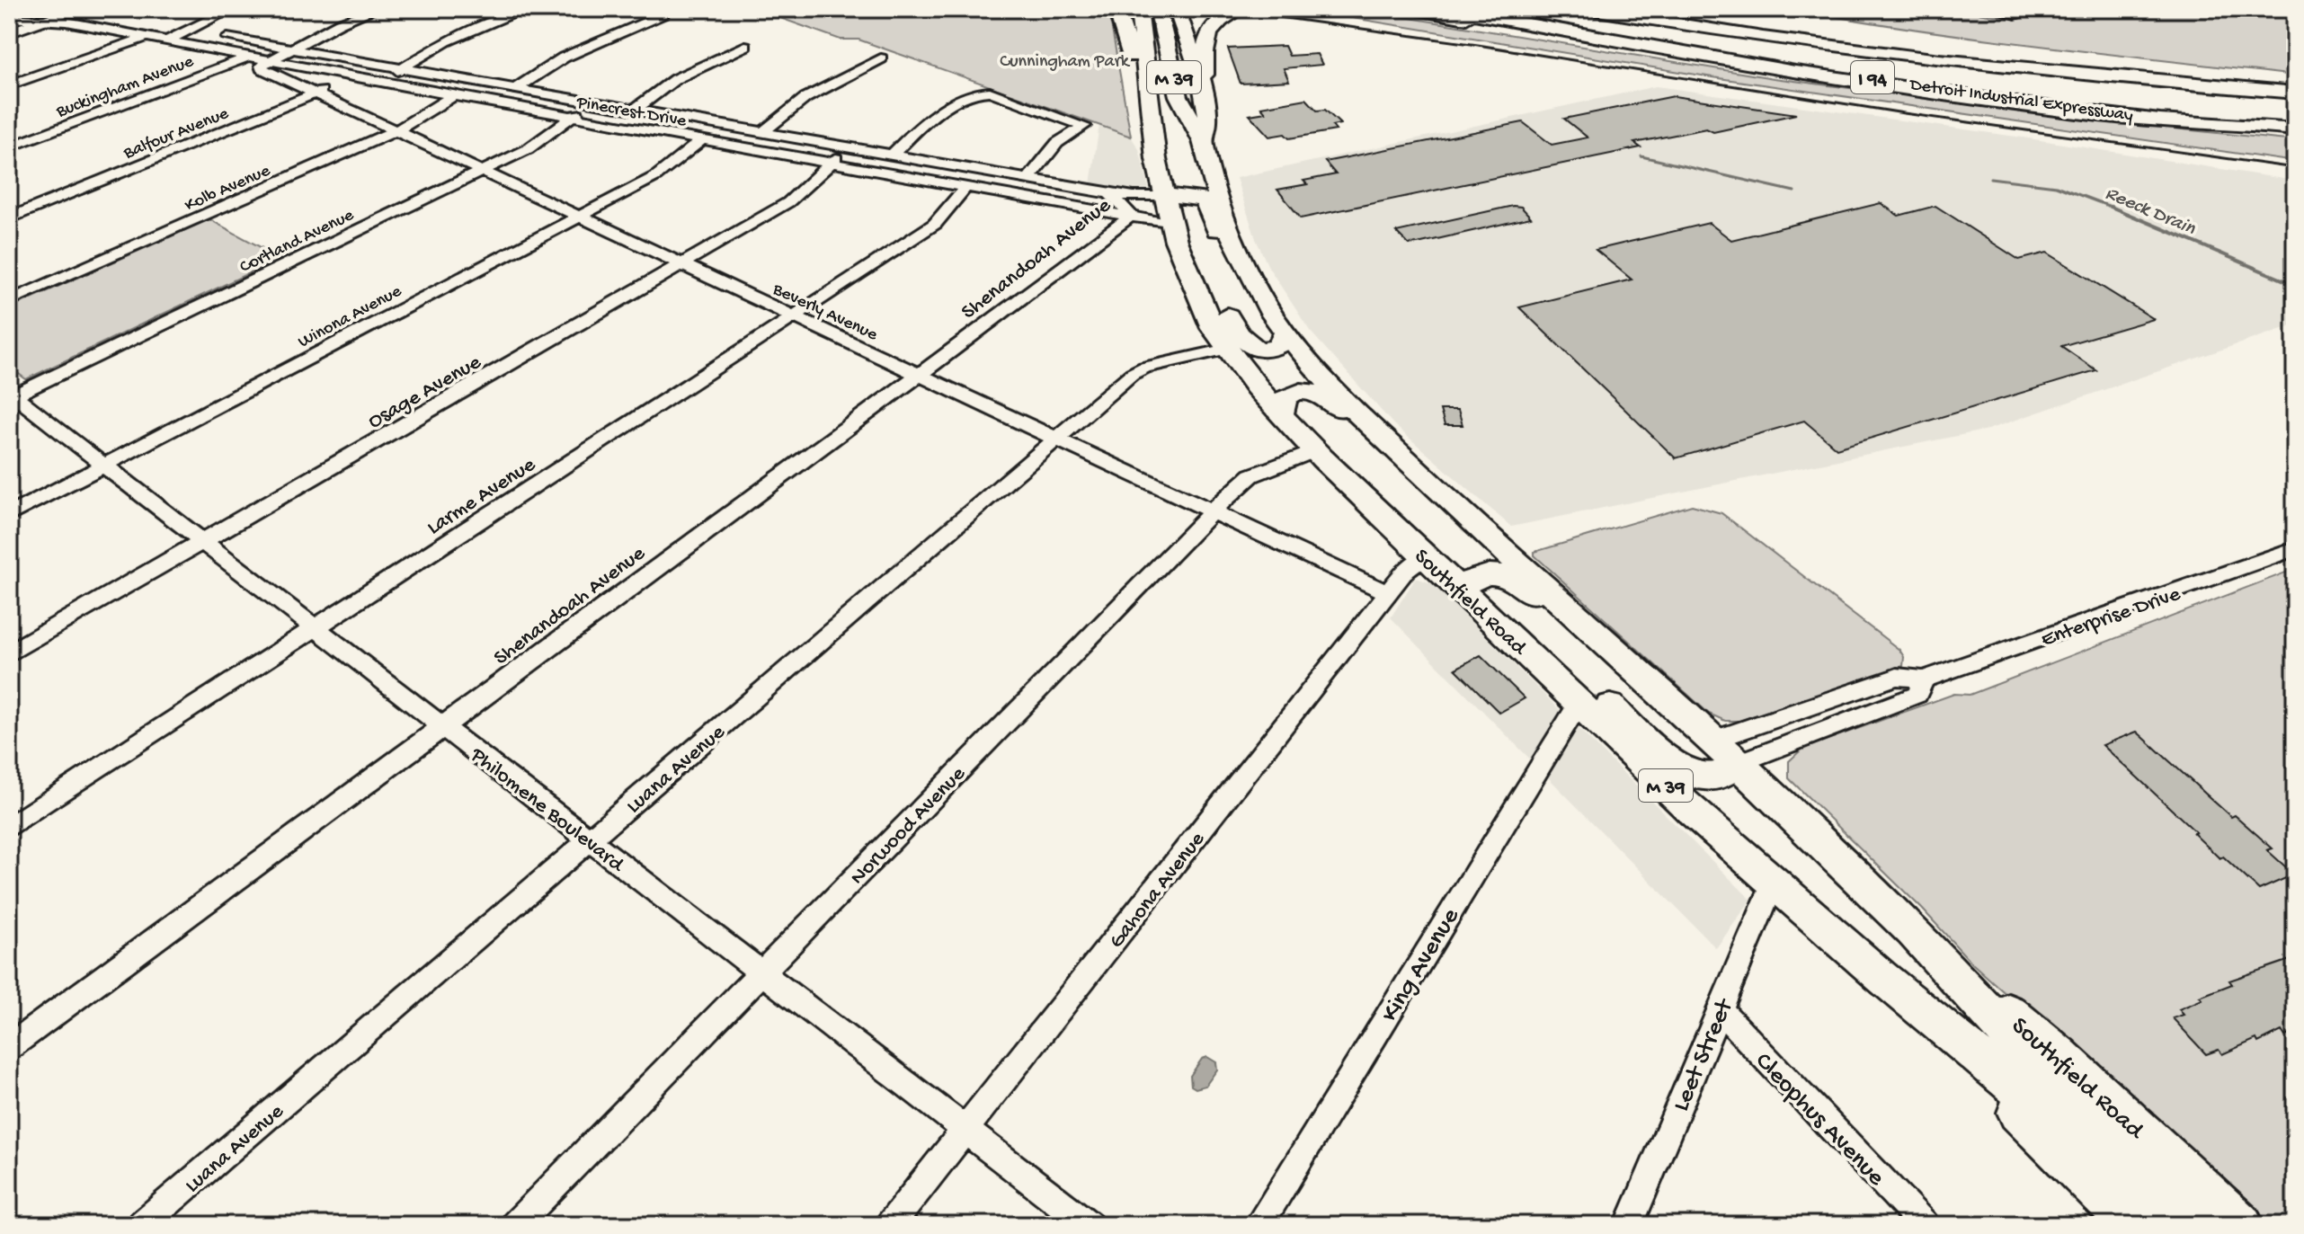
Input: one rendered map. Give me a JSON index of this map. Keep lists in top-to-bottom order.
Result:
{
  "streets": {
    "highway": [
      "M 39",
      "I 94",
      "Detroit Industrial Expressway",
      "Southfield Road"
    ],
    "street": [
      "Buckingham Avenue",
      "Pinecrest Drive",
      "Balfour Avenue",
      "Kolb Avenue",
      "Cortland Avenue",
      "Shenandoah Avenue",
      "Beverly Avenue",
      "Winona Avenue",
      "Osage Avenue",
      "Larme Avenue",
      "Enterprise Drive",
      "Luana Avenue",
      "Philomene Boulevard",
      "Norwood Avenue",
      "Gahona Avenue",
      "King Avenue",
      "Leet Street",
      "Cleophus Avenue"
    ]
  },
  "crossings": [
    ["M 39", "Southfield Road"],
    ["Buckingham Avenue", "Pinecrest Drive"],
    ["Pinecrest Drive", "Balfour Avenue"],
    ["Pinecrest Drive", "Kolb Avenue"],
    ["Pinecrest Drive", "Cortland Avenue"],
    ["Pinecrest Drive", "Shenandoah Avenue"],
    ["Pinecrest Drive", "Beverly Avenue"],
    ["Pinecrest Drive", "Winona Avenue"],
    ["Pinecrest Drive", "Osage Avenue"],
    ["Pinecrest Drive", "Larme Avenue"],
    ["Pinecrest Drive", "Southfield Road"],
    ["Balfour Avenue", "Beverly Avenue"],
    ["Kolb Avenue", "Beverly Avenue"],
    ["Cortland Avenue", "Beverly Avenue"],
    ["Cortland Avenue", "Philomene Boulevard"],
    ["Shenandoah Avenue", "Beverly Avenue"],
    ["Shenandoah Avenue", "Philomene Boulevard"],
    ["Beverly Avenue", "Winona Avenue"],
    ["Beverly Avenue", "Osage Avenue"],
    ["Beverly Avenue", "Larme Avenue"],
    ["Beverly Avenue", "Luana Avenue"],
    ["Beverly Avenue", "Norwood Avenue"],
    ["Beverly Avenue", "Gahona Avenue"],
    ["Winona Avenue", "Philomene Boulevard"],
    ["Osage Avenue", "Philomene Boulevard"],
    ["Larme Avenue", "Philomene Boulevard"],
    ["Southfield Road", "Enterprise Drive"],
    ["Southfield Road", "Luana Avenue"],
    ["Southfield Road", "Norwood Avenue"],
    ["Southfield Road", "Gahona Avenue"],
    ["Southfield Road", "King Avenue"],
    ["Southfield Road", "Leet Street"],
    ["Luana Avenue", "Philomene Boulevard"],
    ["Philomene Boulevard", "Norwood Avenue"],
    ["Philomene Boulevard", "Gahona Avenue"],
    ["Leet Street", "Cleophus Avenue"]
  ],
  "water": ["Reeck Drain"],
  "parks": ["Cunningham Park"]
}
